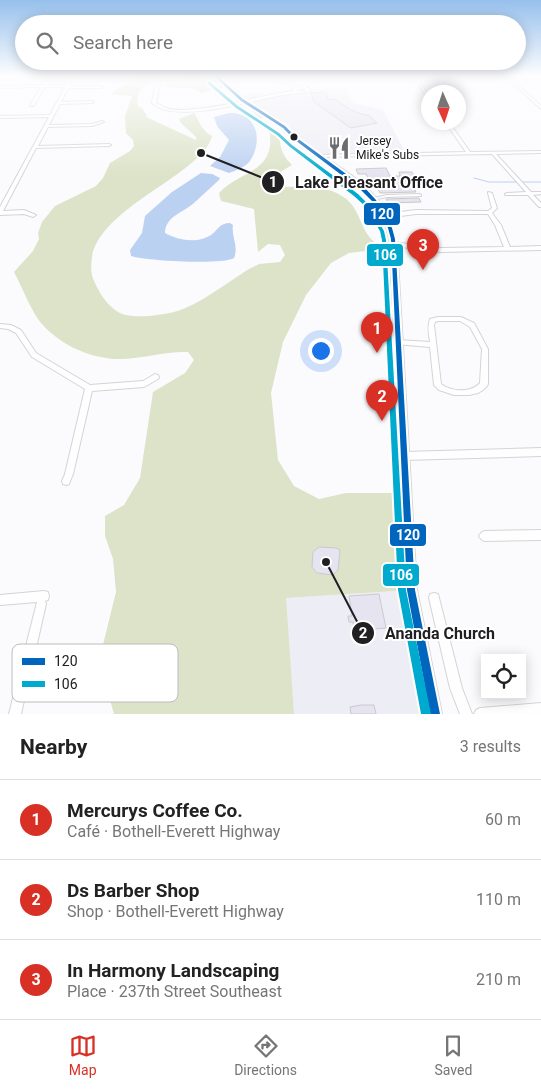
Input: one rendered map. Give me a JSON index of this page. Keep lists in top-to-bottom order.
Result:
{
  "places": {
    "restaurant": ["Jersey Mike's Subs"],
    "other": ["Lake Pleasant Office", "Ananda Church"]
  },
  "lines": ["transit line 120", "transit line 106"],
  "legend": ["120", "106"],
  "north": "bottom",
  "page": {
    "search": "Search here",
    "pins": ["3", "1", "2"],
    "heading": ["Nearby", "3 results"],
    "list": [
      {
        "mark": "1",
        "name": "Mercurys Coffee Co.",
        "note": "Café · Bothell-Everett Highway",
        "value": "60 m"
      },
      {
        "mark": "2",
        "name": "Ds Barber Shop",
        "note": "Shop · Bothell-Everett Highway",
        "value": "110 m"
      },
      {
        "mark": "3",
        "name": "In Harmony Landscaping",
        "note": "Place · 237th Street Southeast",
        "value": "210 m"
      }
    ],
    "nav": ["Map", "Directions", "Saved"]
  }
}
